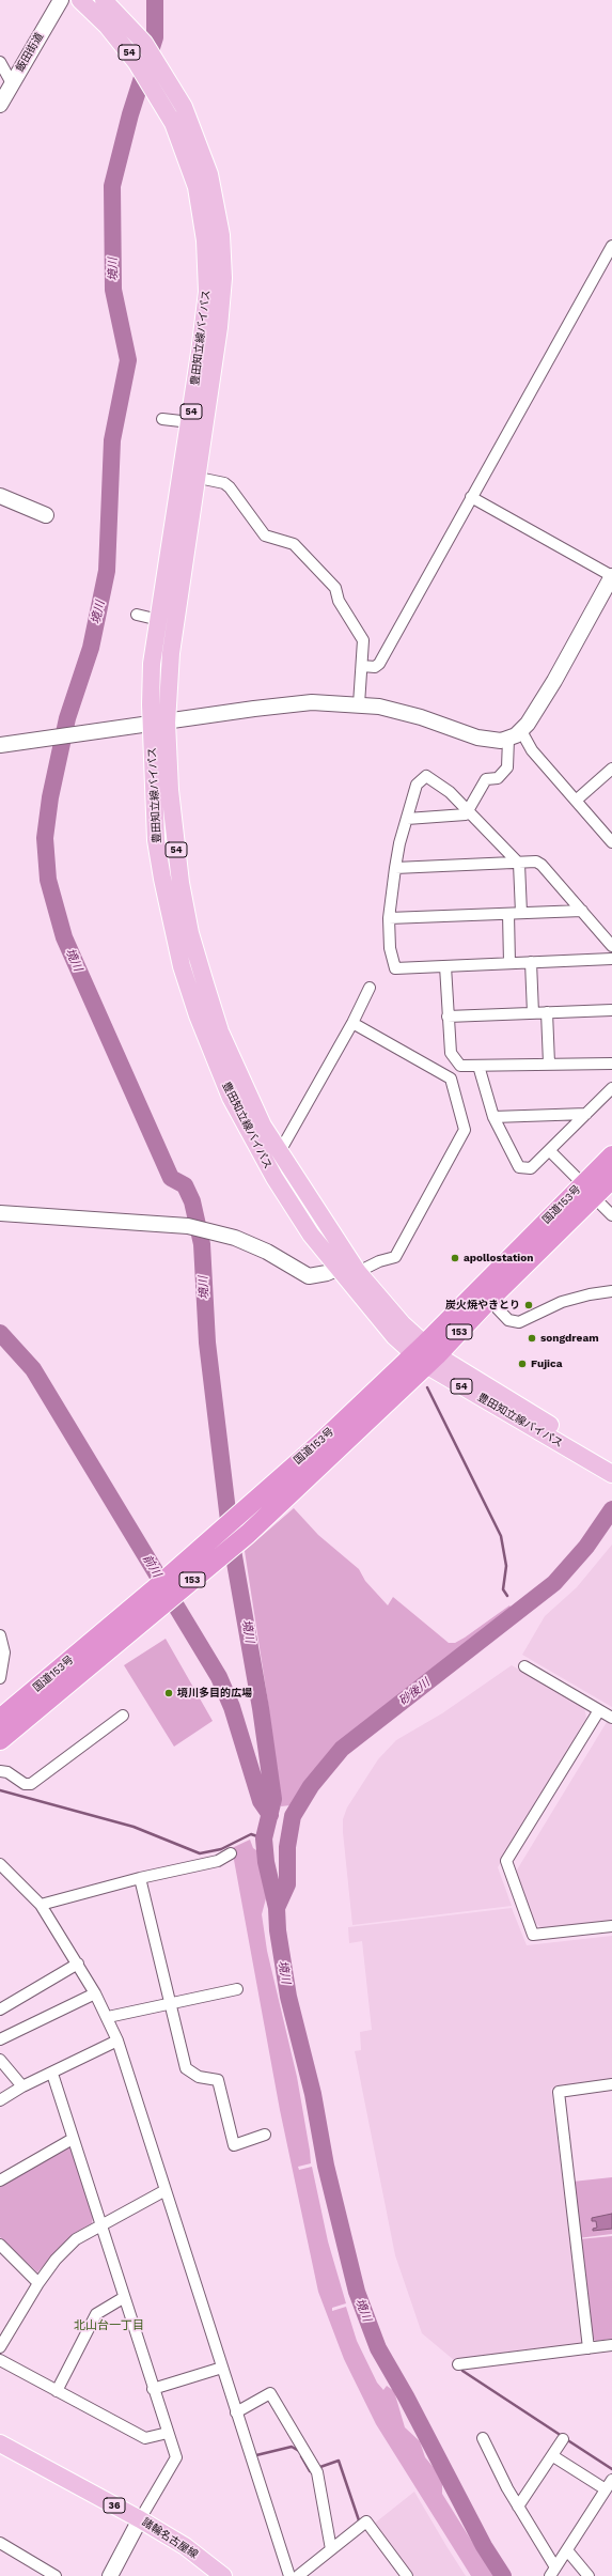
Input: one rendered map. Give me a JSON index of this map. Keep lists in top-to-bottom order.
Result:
{
  "streets": {
    "highway": ["国道153号", "153"],
    "main road": [
      "54",
      "豊田知立線バイパス",
      "36",
      "諸輪名古屋線"
    ],
    "street": ["飯田街道"]
  },
  "crossings": [
    ["豊田知立線バイパス", "国道153号"]
  ],
  "districts": ["北山台一丁目"],
  "water": ["境川", "前川", "砂後川"],
  "places": [
    "apollostation",
    "炭火焼やきとり",
    "songdream",
    "Fujica",
    "境川多目的広場"
  ]
}
